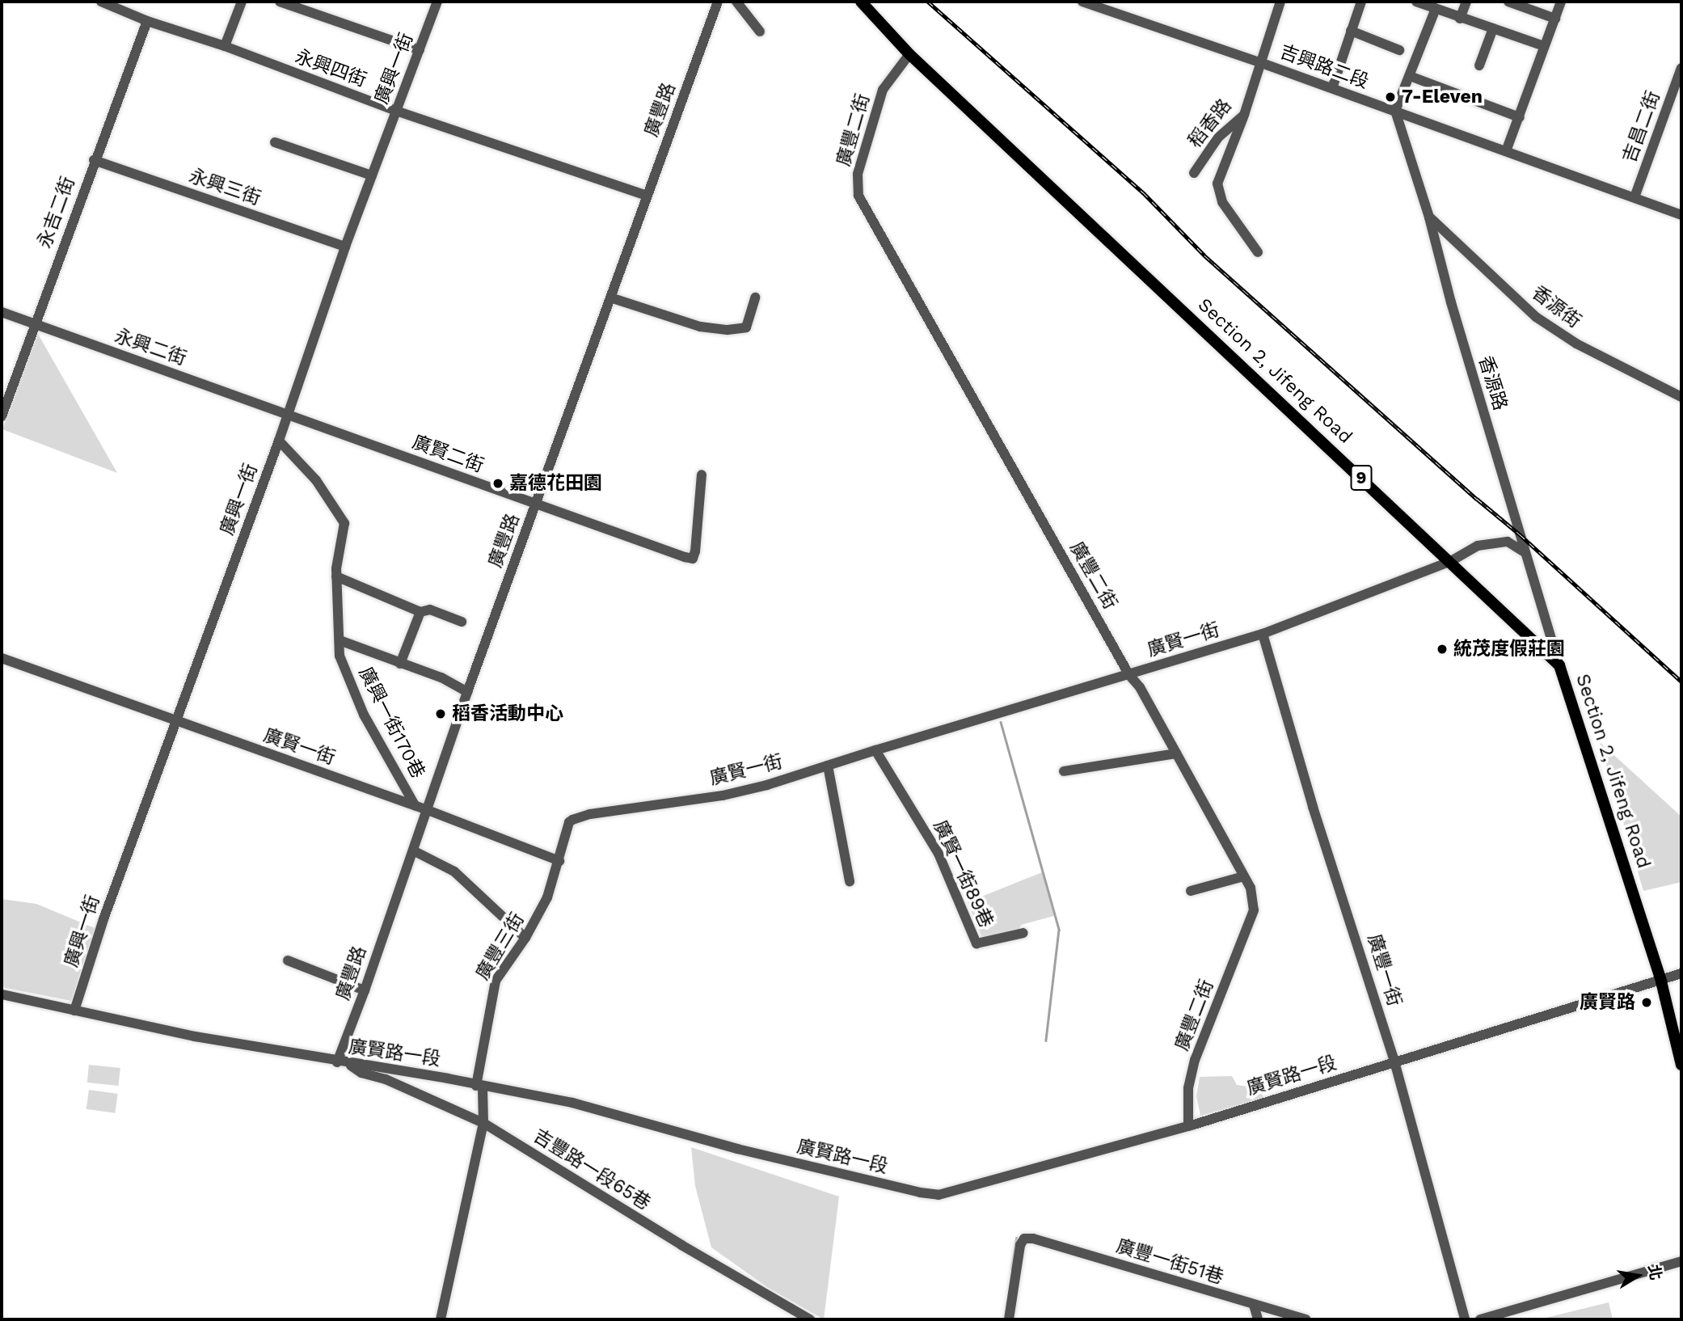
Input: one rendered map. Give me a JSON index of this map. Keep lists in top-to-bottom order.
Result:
{
  "streets": {
    "main road": ["Section 2, Jifeng Road", "9"],
    "street": [
      "吉興路二段",
      "永興四街",
      "廣興一街",
      "廣豐路",
      "稻香路",
      "吉昌二街",
      "廣豐二街",
      "永興三街",
      "永吉二街",
      "香源街",
      "永興二街",
      "香源路",
      "廣賢二街",
      "廣賢一街",
      "廣興一街170巷",
      "廣賢一街89巷",
      "廣豐三街",
      "廣豐一街",
      "廣賢路一段",
      "吉豐路一段65巷",
      "廣豐一街51巷"
    ]
  },
  "crossings": [
    ["吉興路二段", "稻香路"],
    ["吉興路二段", "吉昌二街"],
    ["吉興路二段", "香源路"],
    ["永興四街", "廣興一街"],
    ["永興四街", "廣豐路"],
    ["永興四街", "永吉二街"],
    ["廣興一街", "永興三街"],
    ["廣興一街", "永興二街"],
    ["廣興一街", "廣賢二街"],
    ["廣興一街", "廣賢一街"],
    ["廣興一街", "廣興一街170巷"],
    ["廣興一街", "廣賢路一段"],
    ["廣豐路", "廣賢二街"],
    ["廣豐路", "廣賢一街"],
    ["廣豐路", "廣賢路一段"],
    ["廣豐二街", "Section 2, Jifeng Road"],
    ["廣豐二街", "廣賢一街"],
    ["廣豐二街", "廣賢路一段"],
    ["永興三街", "永吉二街"],
    ["永吉二街", "永興二街"],
    ["香源街", "香源路"],
    ["永興二街", "廣賢二街"],
    ["Section 2, Jifeng Road", "香源路"],
    ["Section 2, Jifeng Road", "廣賢一街"],
    ["Section 2, Jifeng Road", "廣賢路一段"],
    ["香源路", "廣賢一街"],
    ["廣賢一街", "廣興一街170巷"],
    ["廣賢一街", "廣賢一街89巷"],
    ["廣賢一街", "廣豐三街"],
    ["廣賢一街", "廣豐一街"],
    ["廣豐三街", "廣賢路一段"],
    ["廣豐三街", "吉豐路一段65巷"],
    ["廣豐一街", "廣賢路一段"],
    ["廣賢路一段", "吉豐路一段65巷"]
  ],
  "places": [
    "7-Eleven",
    "嘉德花田園",
    "統茂度假莊園",
    "稻香活動中心",
    "廣賢路"
  ],
  "north": "right"
}
